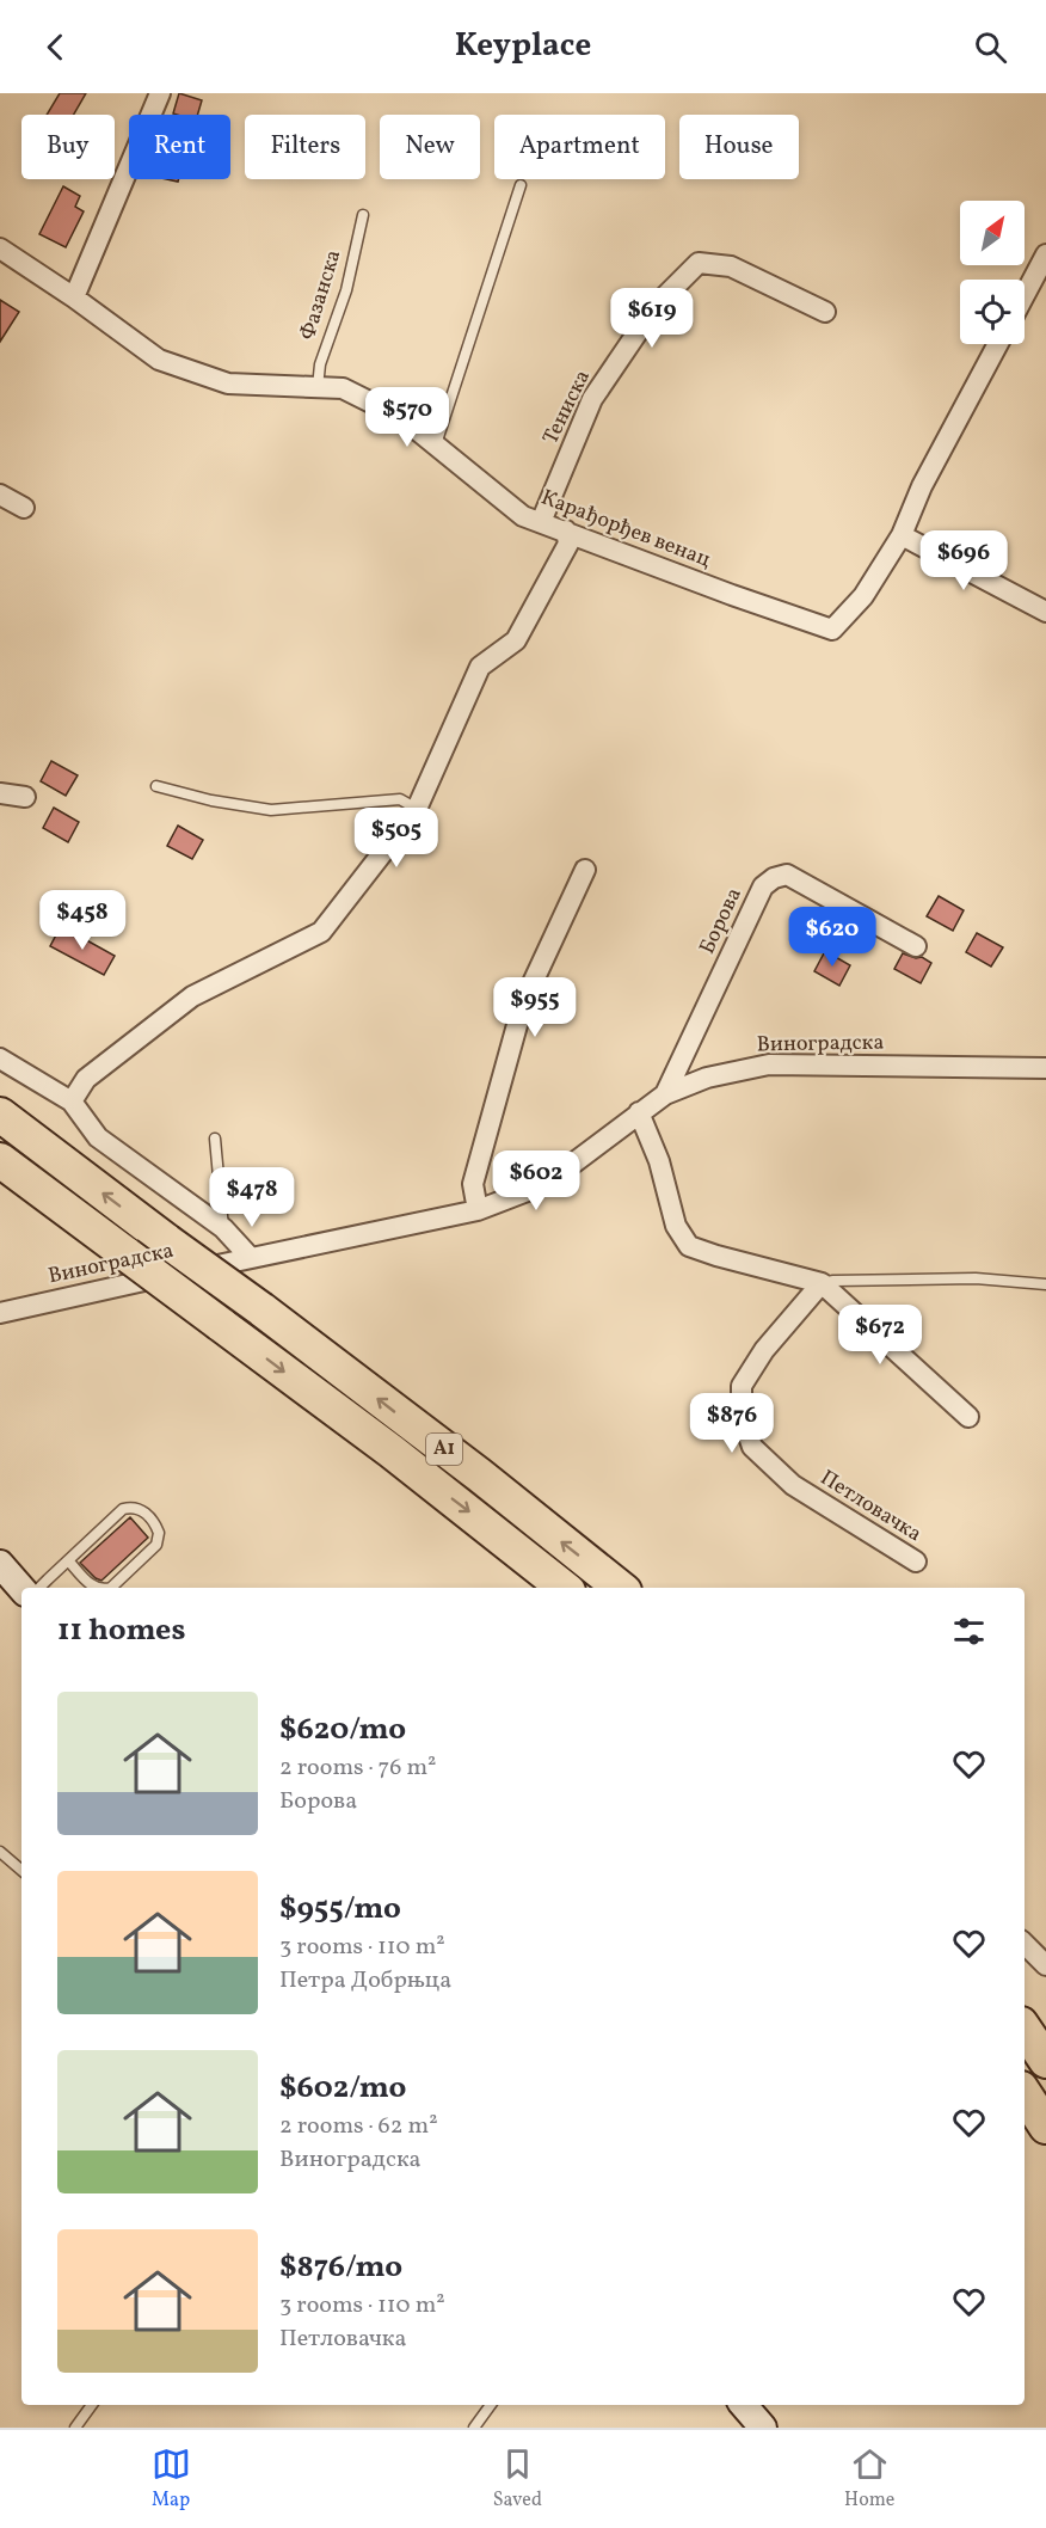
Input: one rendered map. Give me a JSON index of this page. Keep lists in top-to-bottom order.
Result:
{
  "streets": {
    "highway": ["A1"],
    "street": [
      "Тениска",
      "Карађорђев венац",
      "Борова",
      "Виноградска",
      "Петловачка"
    ],
    "lane": ["Фазанска"]
  },
  "crossings": [
    ["Фазанска", "Карађорђев венац"],
    ["Тениска", "Карађорђев венац"],
    ["Борова", "Виноградска"]
  ],
  "north": "top right",
  "page": {
    "header": "Keyplace",
    "chip": [
      "Buy",
      "Rent",
      "Filters",
      "New",
      "Apartment",
      "House"
    ],
    "price": [
      "$619",
      "$570",
      "$696",
      "$505",
      "$458",
      "$620",
      "$955",
      "$602",
      "$478",
      "$672",
      "$876"
    ],
    "heading": "11 homes",
    "list": [
      {
        "name": "$620/mo",
        "note": "2 rooms · 76 m² · Борова"
      },
      {
        "name": "$955/mo",
        "note": "3 rooms · 110 m² · Петра Добрњца"
      },
      {
        "name": "$602/mo",
        "note": "2 rooms · 62 m² · Виноградска"
      },
      {
        "name": "$876/mo",
        "note": "3 rooms · 110 m² · Петловачка"
      }
    ],
    "tabs": ["Map", "Saved", "Home"]
  }
}
